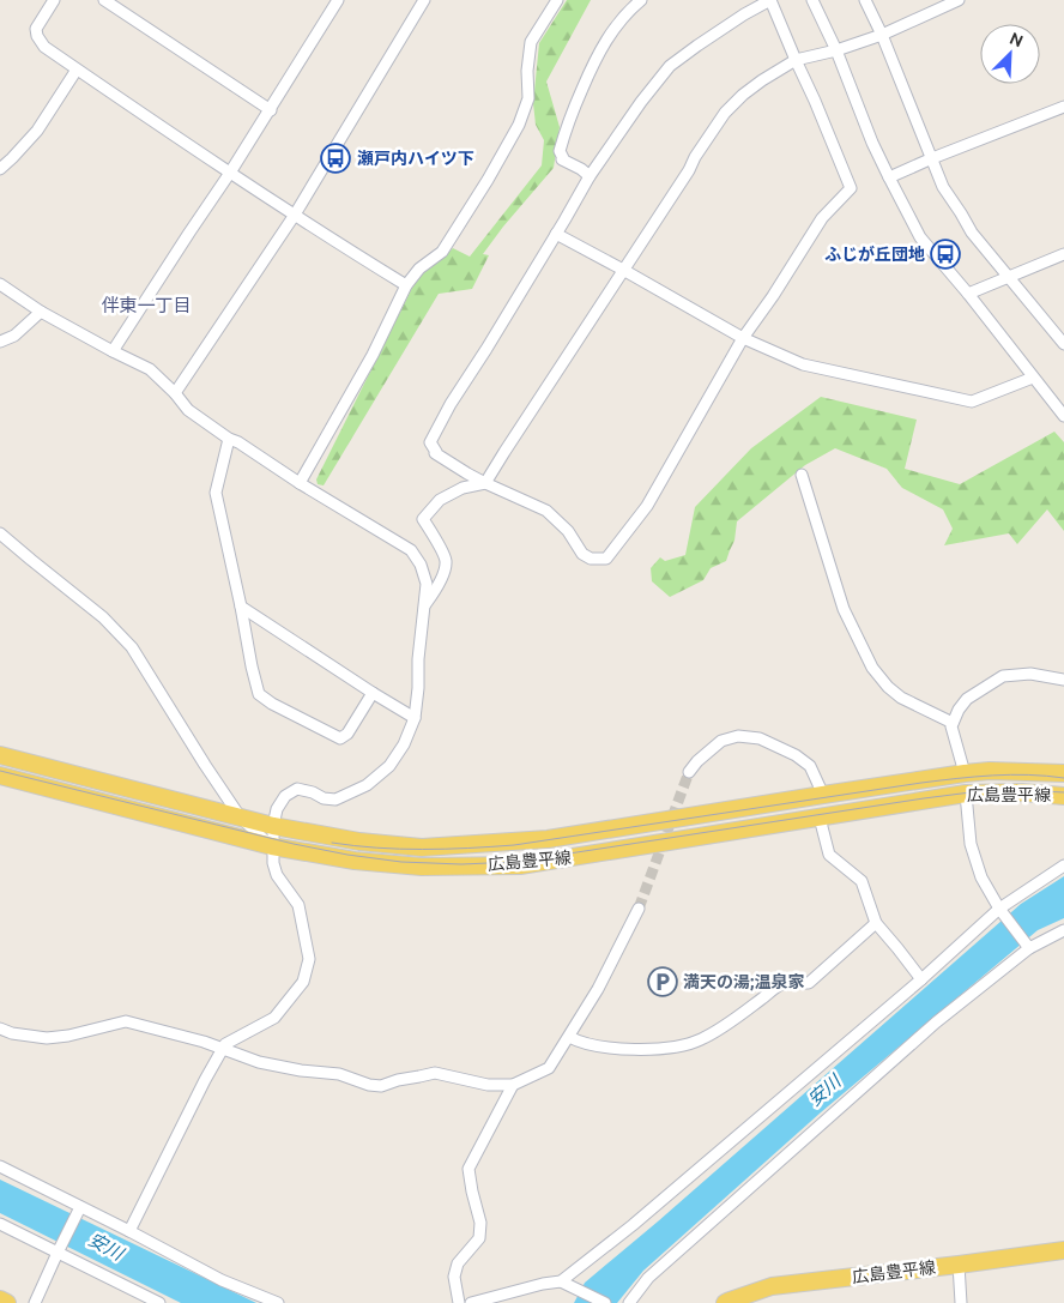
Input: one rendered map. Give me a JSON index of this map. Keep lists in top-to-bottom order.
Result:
{
  "streets": {
    "main road": ["広島豊平線"]
  },
  "districts": ["伴東一丁目"],
  "water": ["安川"],
  "places": {
    "bus stop": ["瀬戸内ハイツ下", "ふじが丘団地"],
    "parking": ["満天の湯;温泉家"]
  },
  "north": "top right"
}
